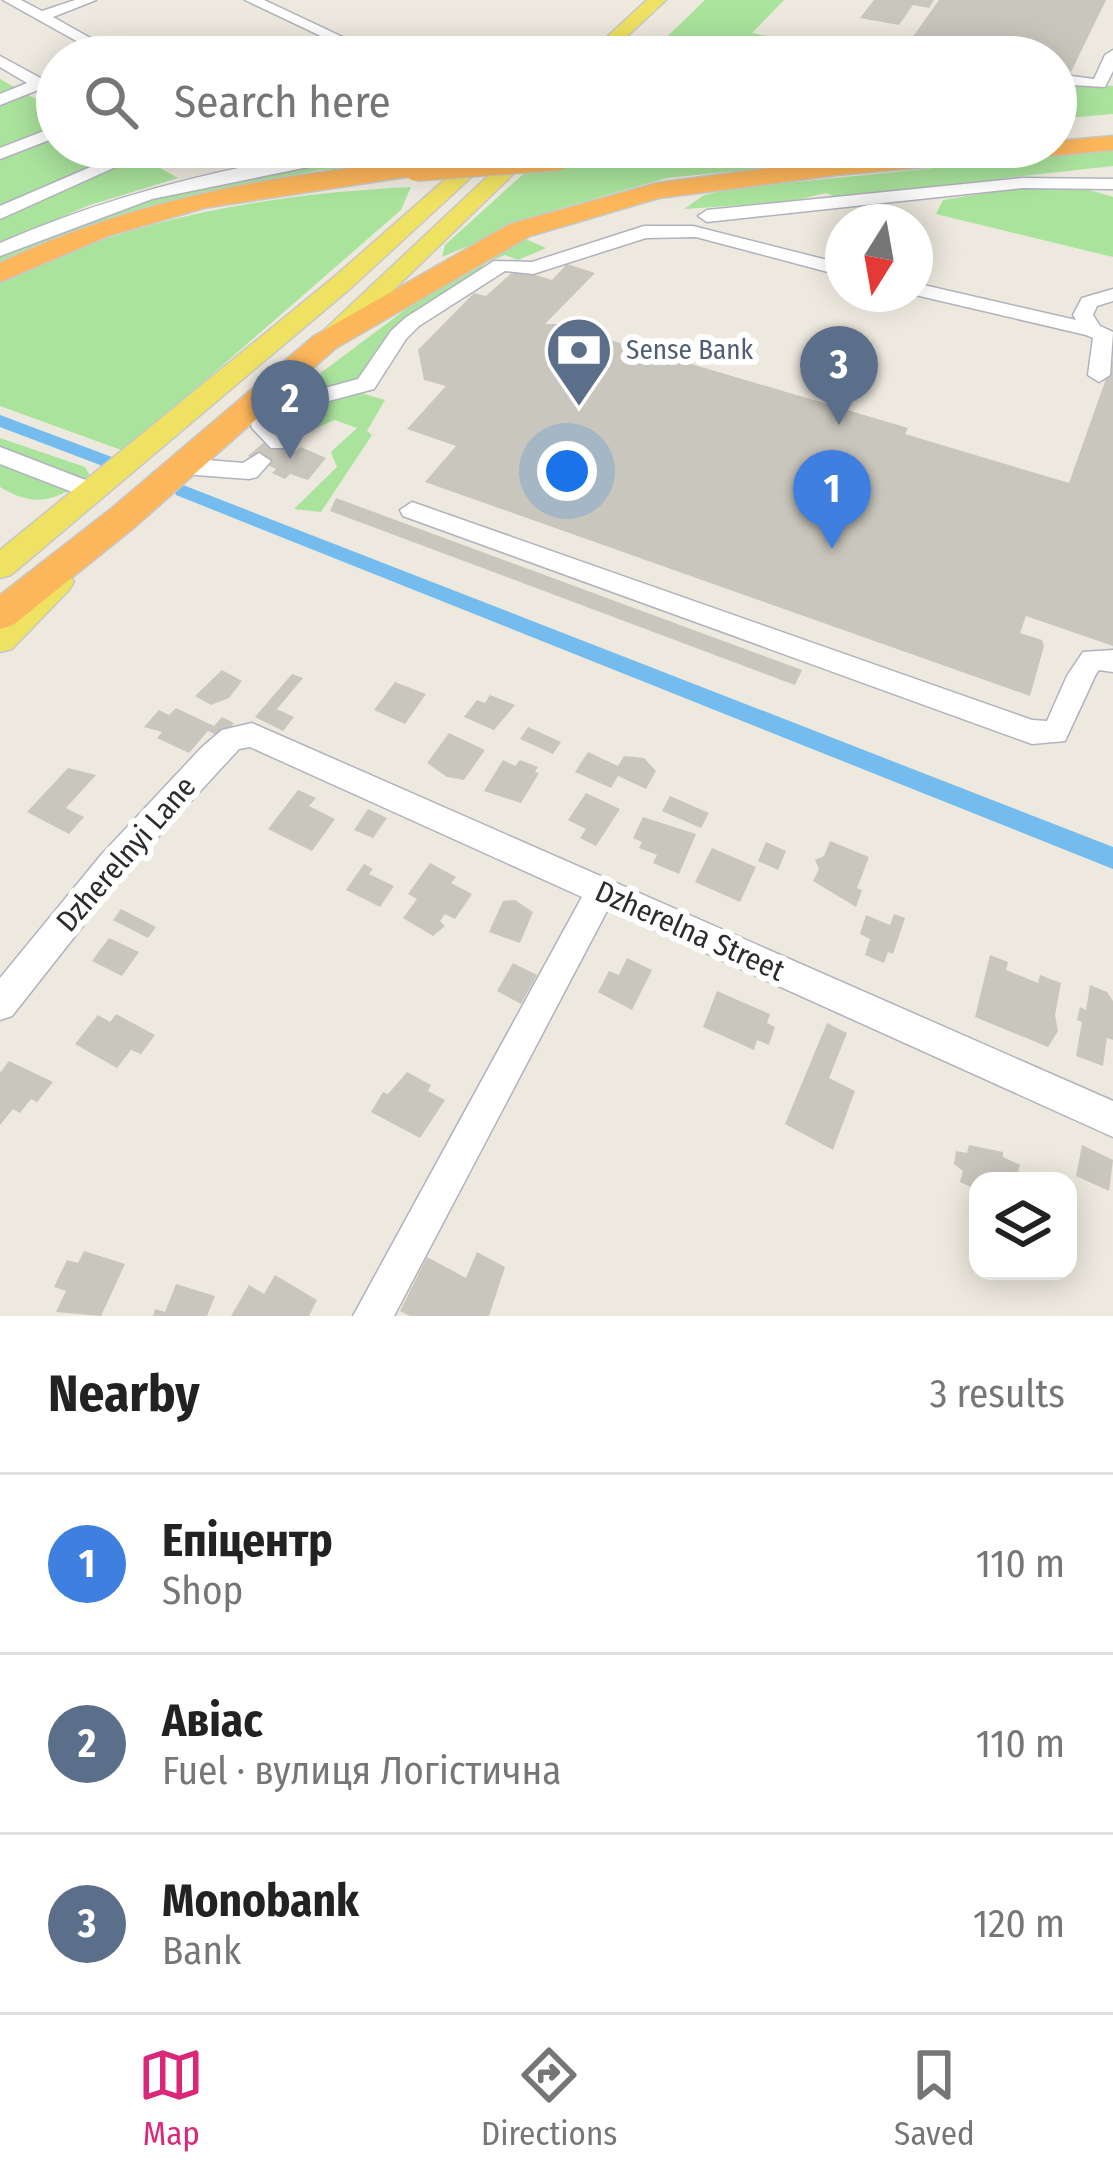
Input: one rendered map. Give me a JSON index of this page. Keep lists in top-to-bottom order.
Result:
{
  "streets": {
    "street": ["Dzherelnyi Lane", "Dzherelna Street"]
  },
  "crossings": [
    ["Dzherelnyi Lane", "Dzherelna Street"]
  ],
  "places": {
    "bank": ["Sense Bank"]
  },
  "north": "bottom",
  "page": {
    "search": "Search here",
    "pins": ["3", "2", "1"],
    "heading": ["Nearby", "3 results"],
    "list": [
      {
        "mark": "1",
        "name": "Епіцентр",
        "note": "Shop",
        "value": "110 m"
      },
      {
        "mark": "2",
        "name": "Авіас",
        "note": "Fuel · вулиця Логістична",
        "value": "110 m"
      },
      {
        "mark": "3",
        "name": "Monobank",
        "note": "Bank",
        "value": "120 m"
      }
    ],
    "nav": ["Map", "Directions", "Saved"]
  }
}
